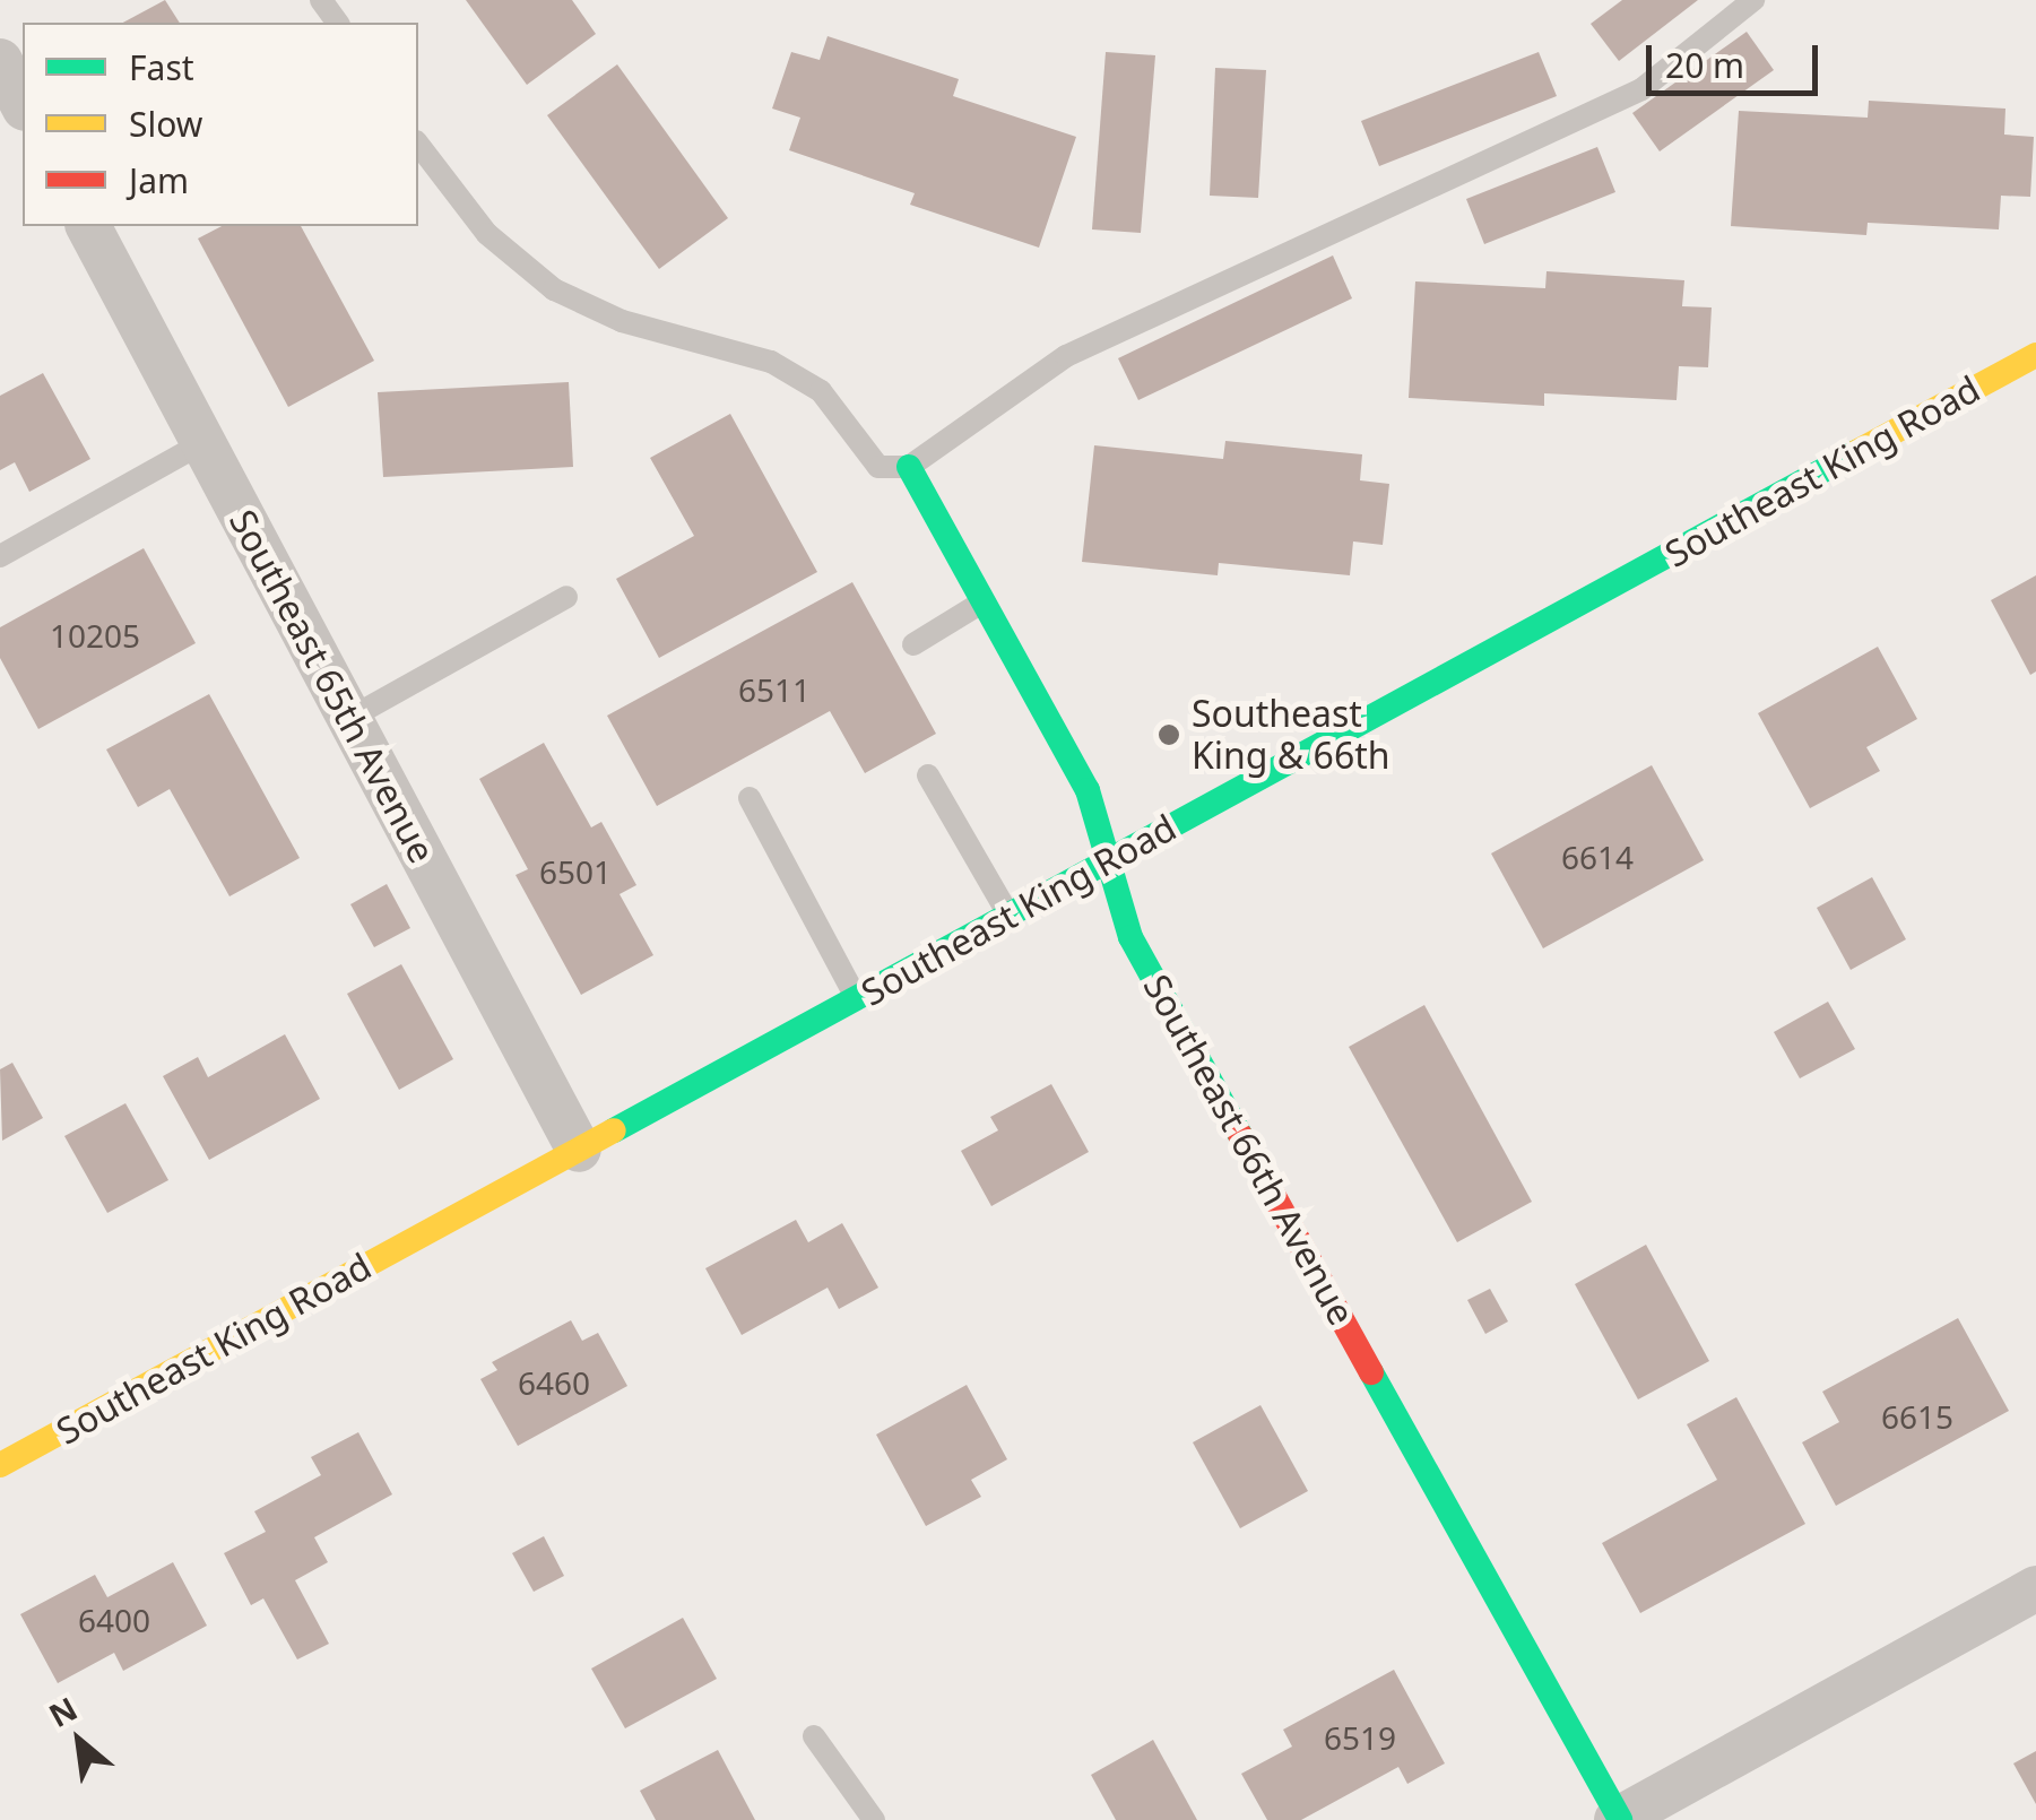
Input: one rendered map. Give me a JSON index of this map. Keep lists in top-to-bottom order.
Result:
{
  "streets": {
    "main road": ["Southeast King Road", "Southeast 66th Avenue"],
    "street": ["Southeast 65th Avenue"]
  },
  "crossings": [
    ["Southeast King Road", "Southeast 65th Avenue"],
    ["Southeast King Road", "Southeast 66th Avenue"]
  ],
  "places": ["Southeast King & 66th"],
  "house_numbers": [
    "10205",
    "6511",
    "6614",
    "6501",
    "6460",
    "6615",
    "6400",
    "6519"
  ],
  "legend": ["Fast", "Slow", "Jam"],
  "scale_bar": "20 m",
  "north": "top left"
}
